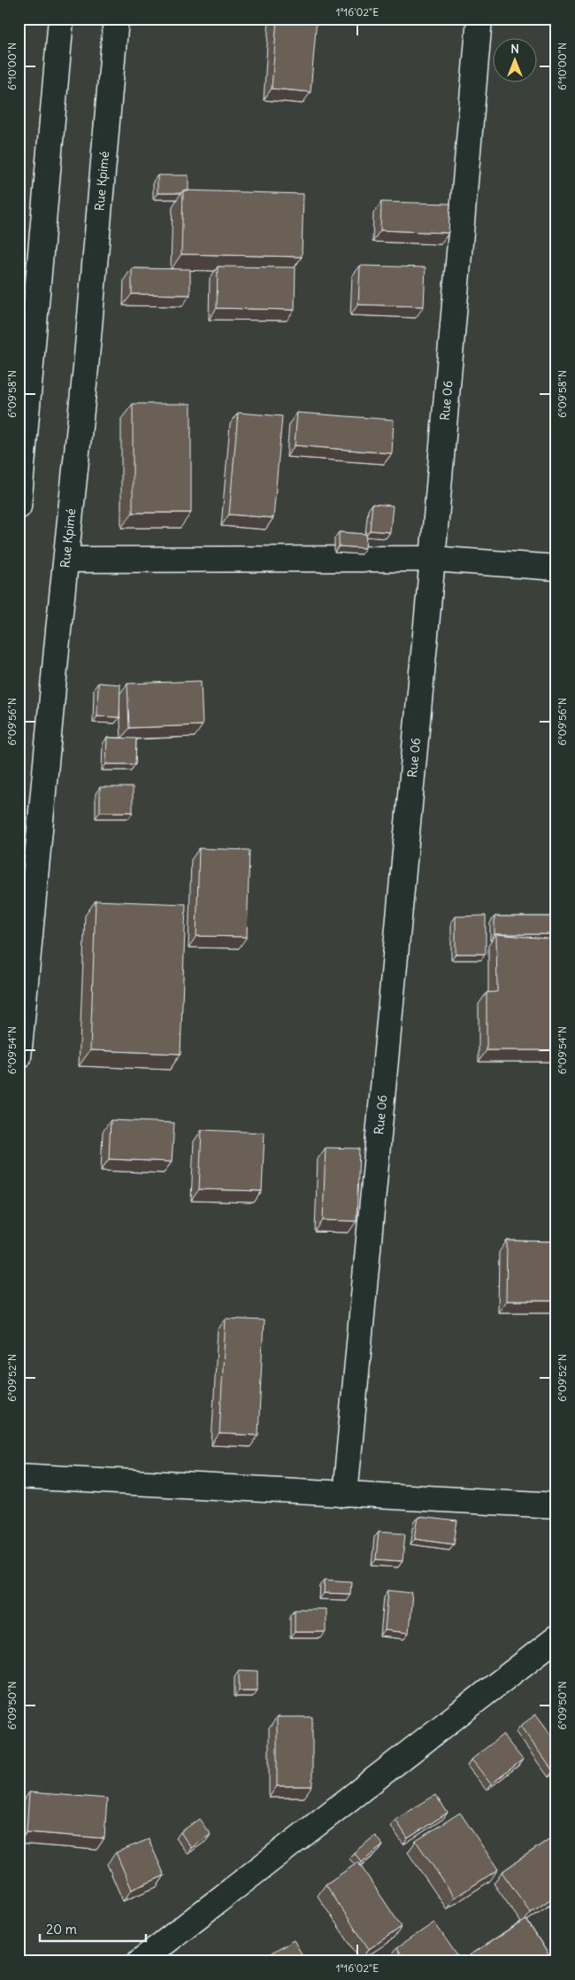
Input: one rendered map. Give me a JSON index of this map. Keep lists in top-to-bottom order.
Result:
{
  "streets": {
    "street": ["Rue Kpimé", "Rue 06"]
  },
  "scale_bar": "20 m",
  "north": "top",
  "coordinates": [
    "1°16'02\"E",
    "6°10'00\"N",
    "6°09'58\"N",
    "6°09'56\"N",
    "6°09'54\"N",
    "6°09'52\"N",
    "6°09'50\"N"
  ]
}
